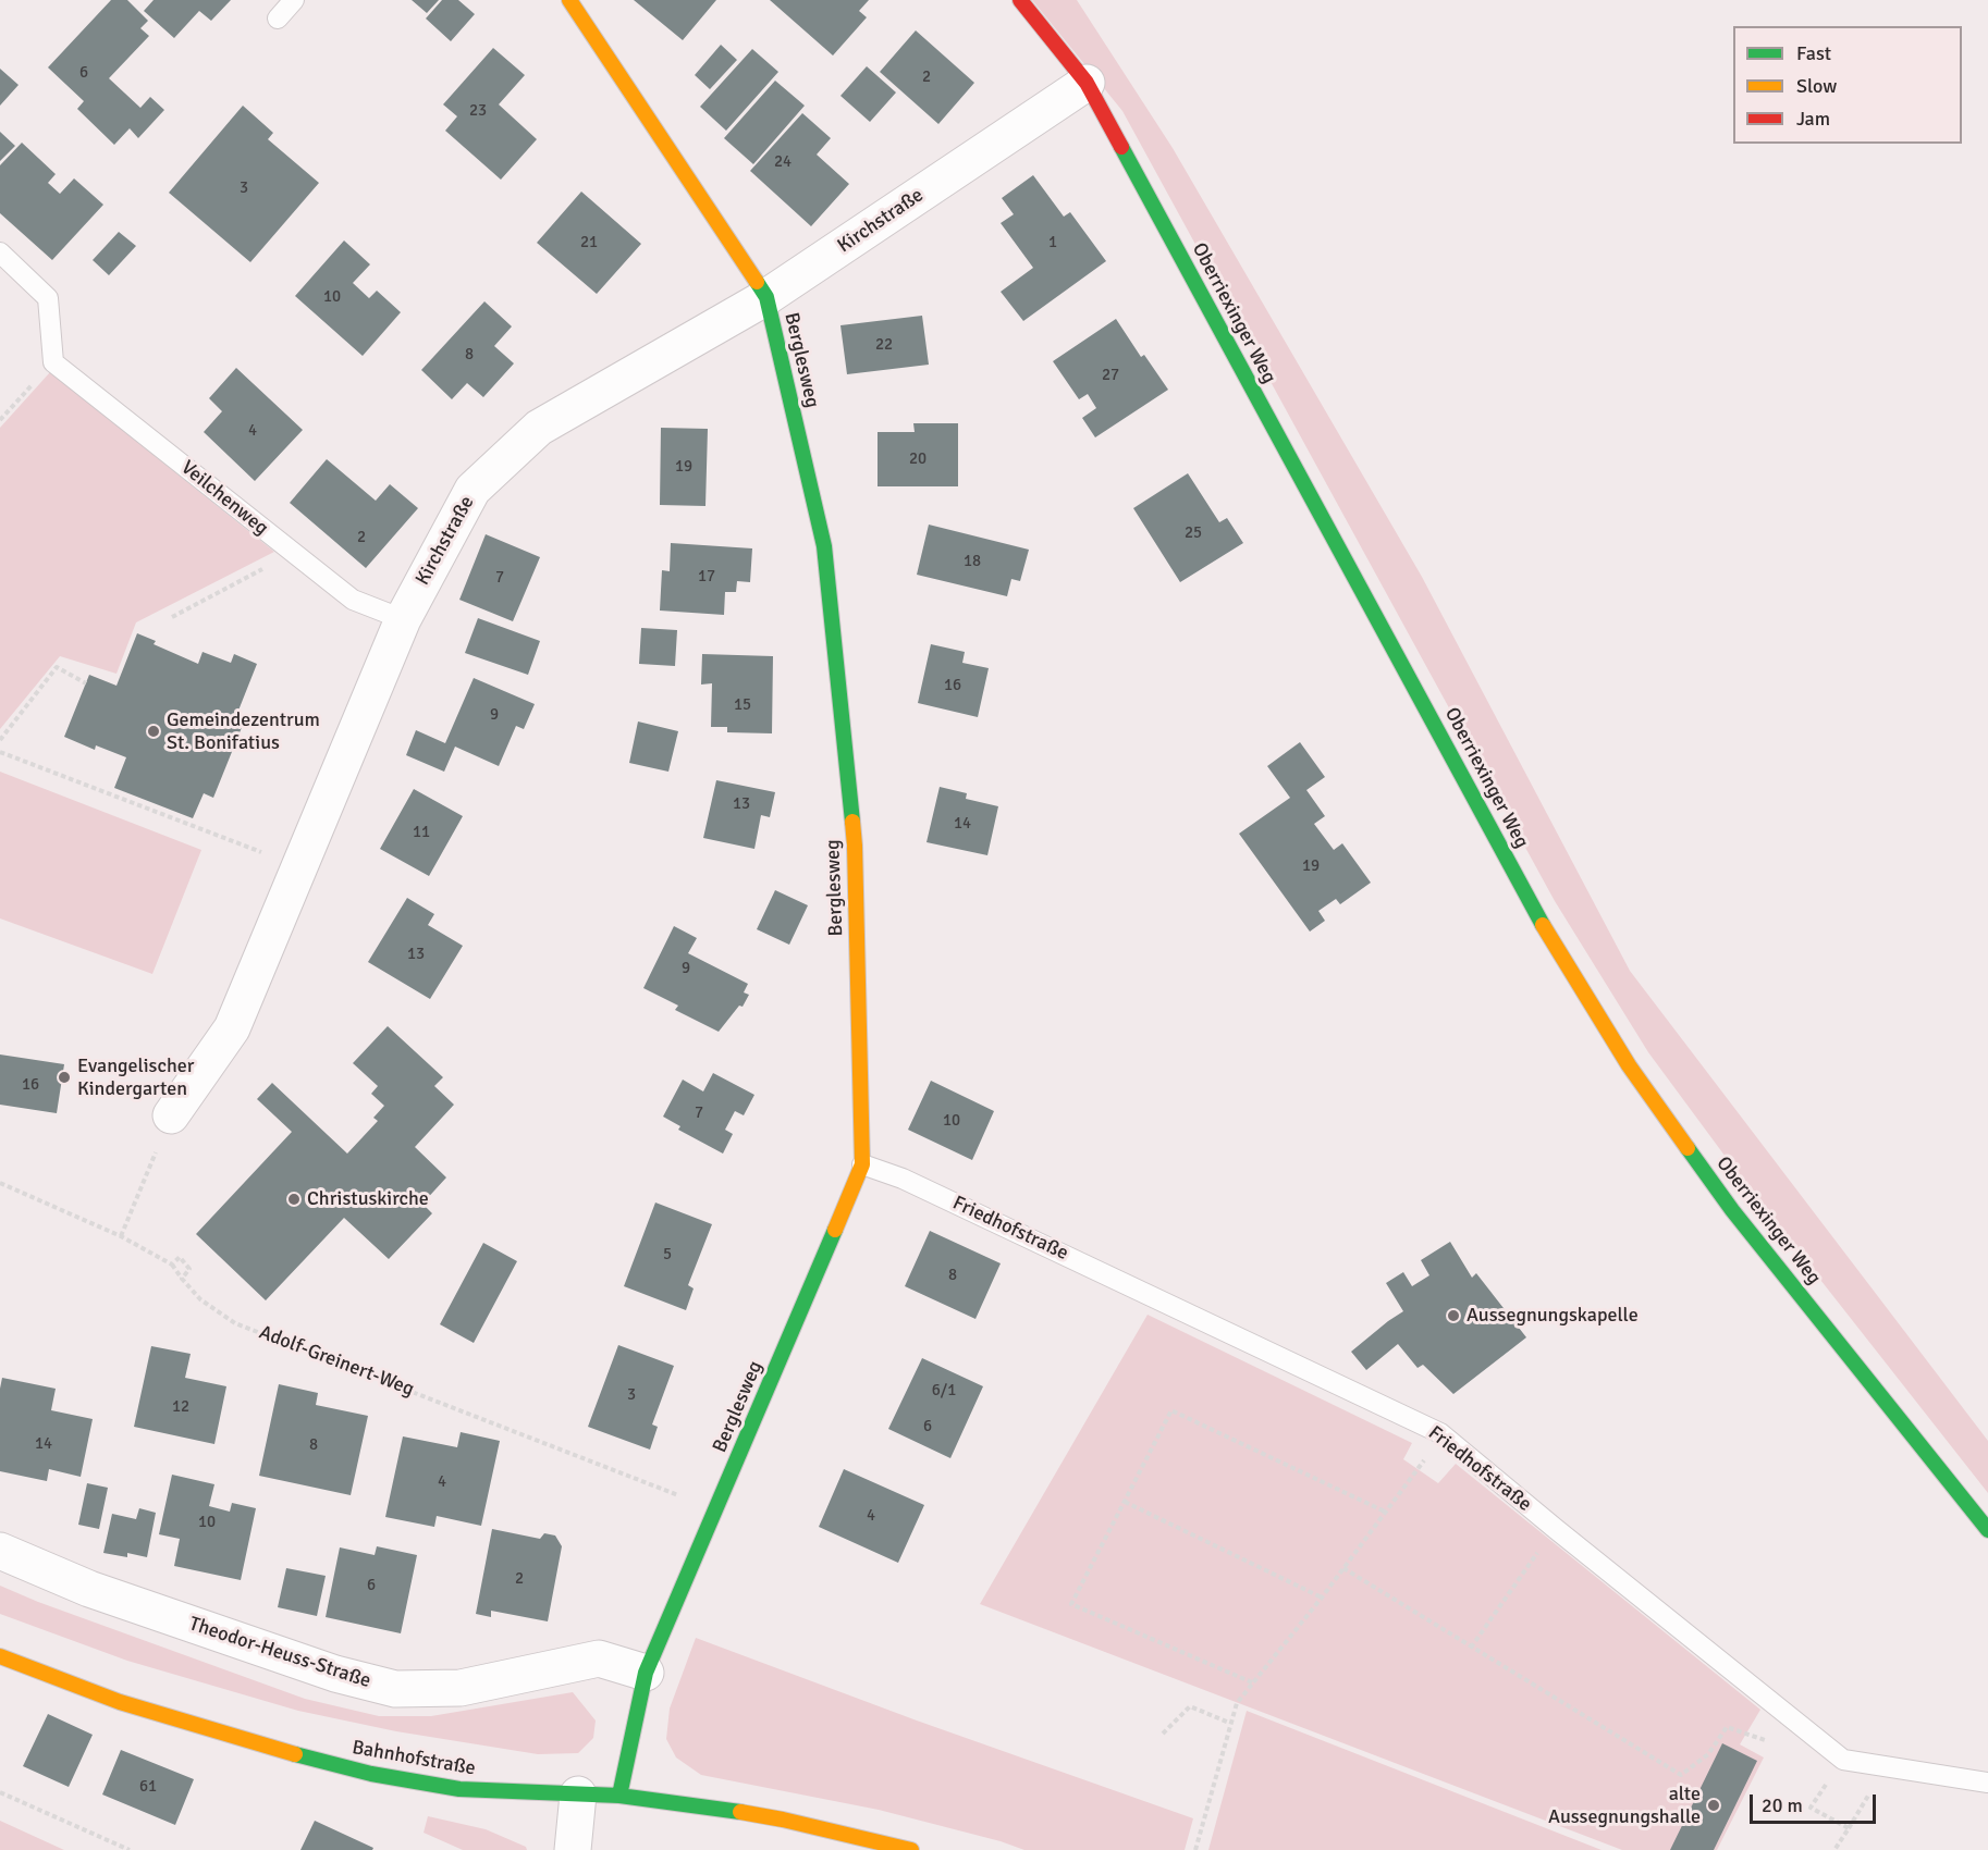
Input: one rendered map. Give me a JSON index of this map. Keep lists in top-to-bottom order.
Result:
{
  "streets": {
    "street": [
      "Kirchstraße",
      "Oberriexinger Weg",
      "Berglesweg",
      "Theodor-Heuss-Straße",
      "Bahnhofstraße"
    ],
    "lane": ["Veilchenweg", "Friedhofstraße"],
    "path": ["Adolf-Greinert-Weg"]
  },
  "crossings": [
    ["Kirchstraße", "Oberriexinger Weg"],
    ["Kirchstraße", "Berglesweg"],
    ["Kirchstraße", "Veilchenweg"],
    ["Berglesweg", "Friedhofstraße"],
    ["Berglesweg", "Adolf-Greinert-Weg"],
    ["Berglesweg", "Theodor-Heuss-Straße"],
    ["Berglesweg", "Bahnhofstraße"]
  ],
  "places": [
    "Gemeindezentrum St. Bonifatius",
    "Evangelischer Kindergarten",
    "Christuskirche",
    "Aussegnungskapelle",
    "alte Aussegnungshalle"
  ],
  "house_numbers": [
    "6",
    "2",
    "23",
    "24",
    "3",
    "21",
    "1",
    "10",
    "22",
    "8",
    "27",
    "4",
    "20",
    "19",
    "25",
    "2",
    "18",
    "17",
    "7",
    "16",
    "15",
    "9",
    "13",
    "14",
    "11",
    "19",
    "13",
    "9",
    "16",
    "7",
    "10",
    "5",
    "8",
    "6/1",
    "3",
    "12",
    "6",
    "14",
    "8",
    "4",
    "4",
    "10",
    "2",
    "6",
    "61"
  ],
  "legend": ["Fast", "Slow", "Jam"],
  "scale_bar": "20 m"
}
